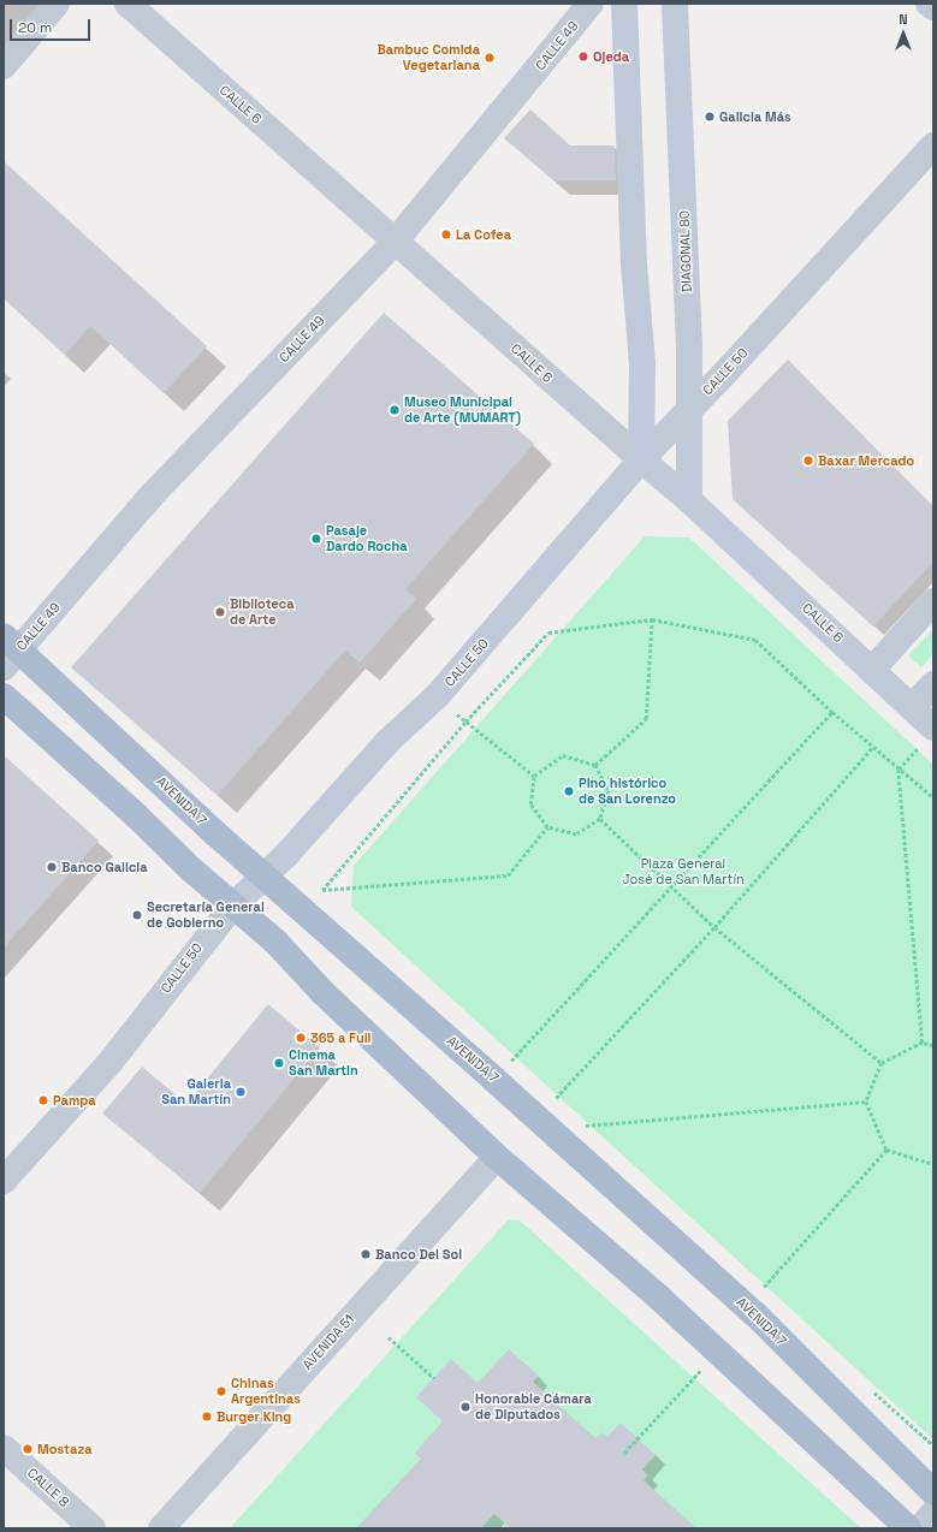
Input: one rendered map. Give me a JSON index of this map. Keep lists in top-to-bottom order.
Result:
{
  "streets": {
    "main road": [
      "CALLE 6",
      "DIAGONAL 80",
      "CALLE 50",
      "AVENIDA 7"
    ],
    "street": ["CALLE 49", "AVENIDA 51", "CALLE 8"]
  },
  "crossings": [
    ["CALLE 49", "CALLE 6"],
    ["CALLE 49", "AVENIDA 7"],
    ["CALLE 6", "DIAGONAL 80"],
    ["CALLE 6", "CALLE 50"],
    ["DIAGONAL 80", "CALLE 50"],
    ["CALLE 50", "AVENIDA 7"]
  ],
  "parks": ["Plaza General José de San Martín"],
  "places": [
    "Ojeda",
    "Bambuc Comida Vegetariana",
    "Galicia Más",
    "La Cofea",
    "Museo Municipal de Arte (MUMART)",
    "Baxar Mercado",
    "Pasaje Dardo Rocha",
    "Biblioteca de Arte",
    "Pino histórico de San Lorenzo",
    "Banco Galicia",
    "Secretaría General de Gobierno",
    "365 a Full",
    "Cinema San Martin",
    "Galeria San Martín",
    "Pampa",
    "Banco Del Sol",
    "Chinas Argentinas",
    "Honorable Cámara de Diputados",
    "Burger King",
    "Mostaza"
  ],
  "scale_bar": "20 m",
  "north": "top"
}
